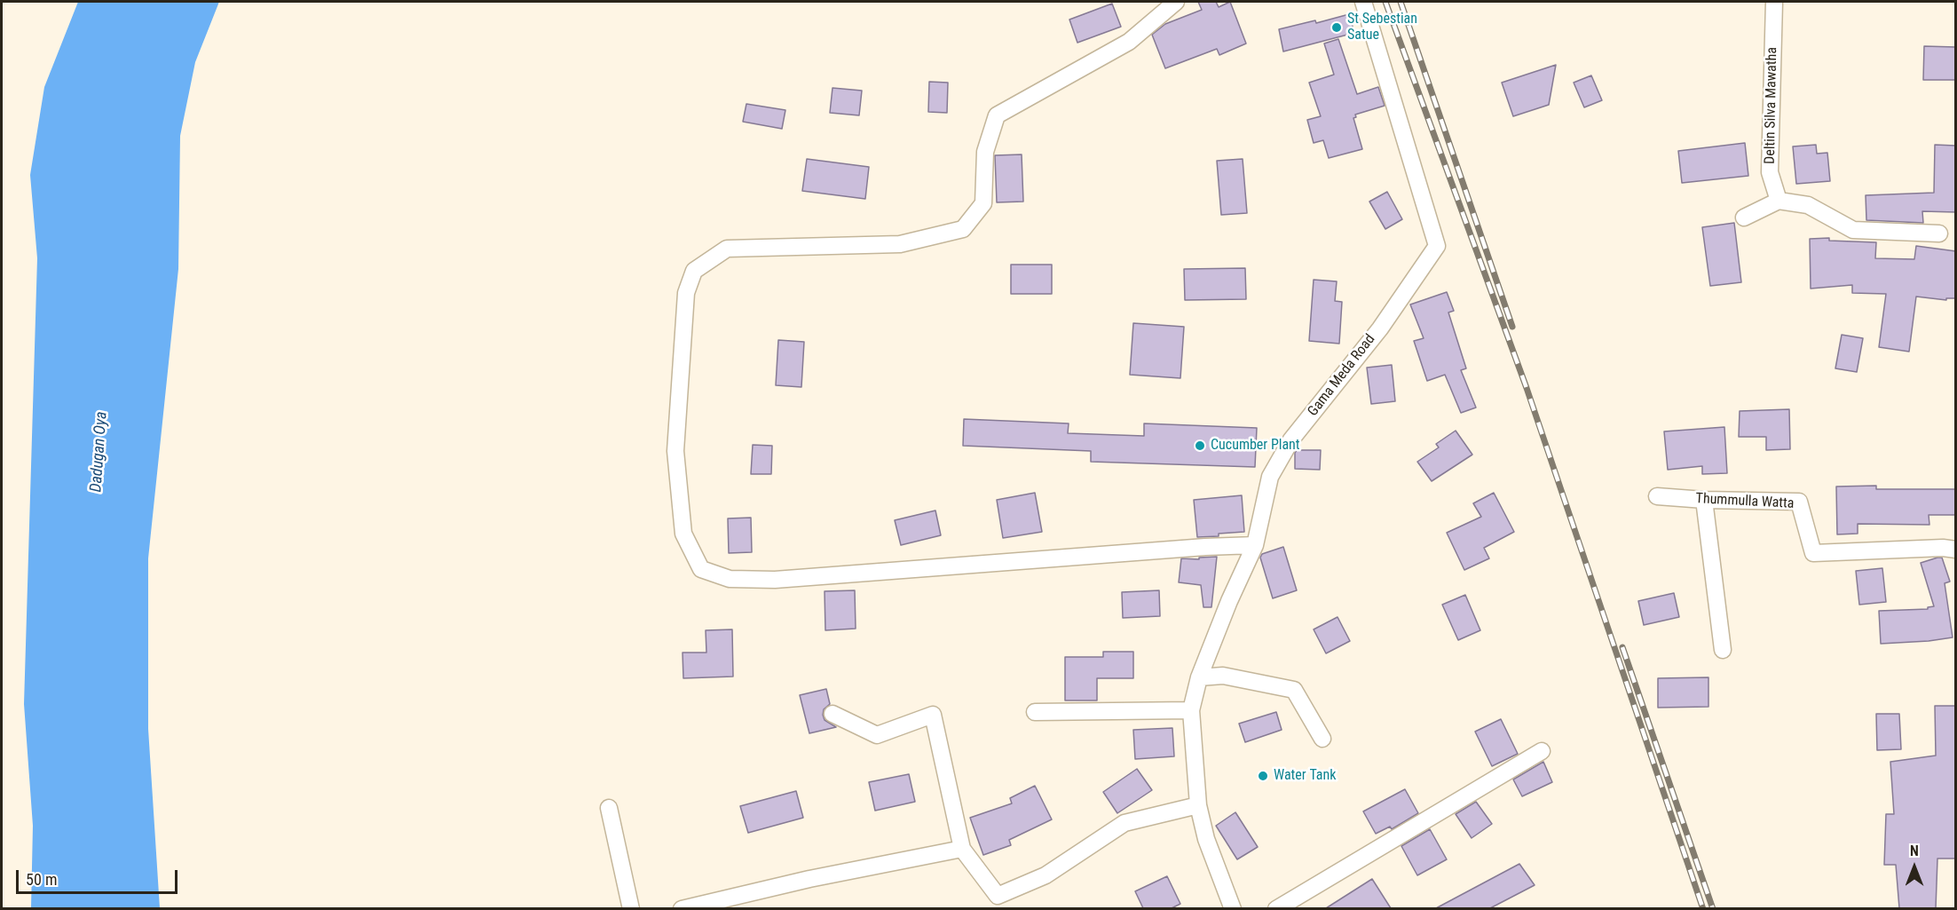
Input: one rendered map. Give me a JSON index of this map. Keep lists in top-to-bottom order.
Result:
{
  "streets": {
    "street": ["Deltin Silva Mawatha", "Gama Meda Road", "Thummulla Watta"]
  },
  "water": ["Dadugan Oya"],
  "places": ["St Sebestian Satue", "Cucumber Plant", "Water Tank"],
  "scale_bar": "50 m",
  "north": "top"
}
